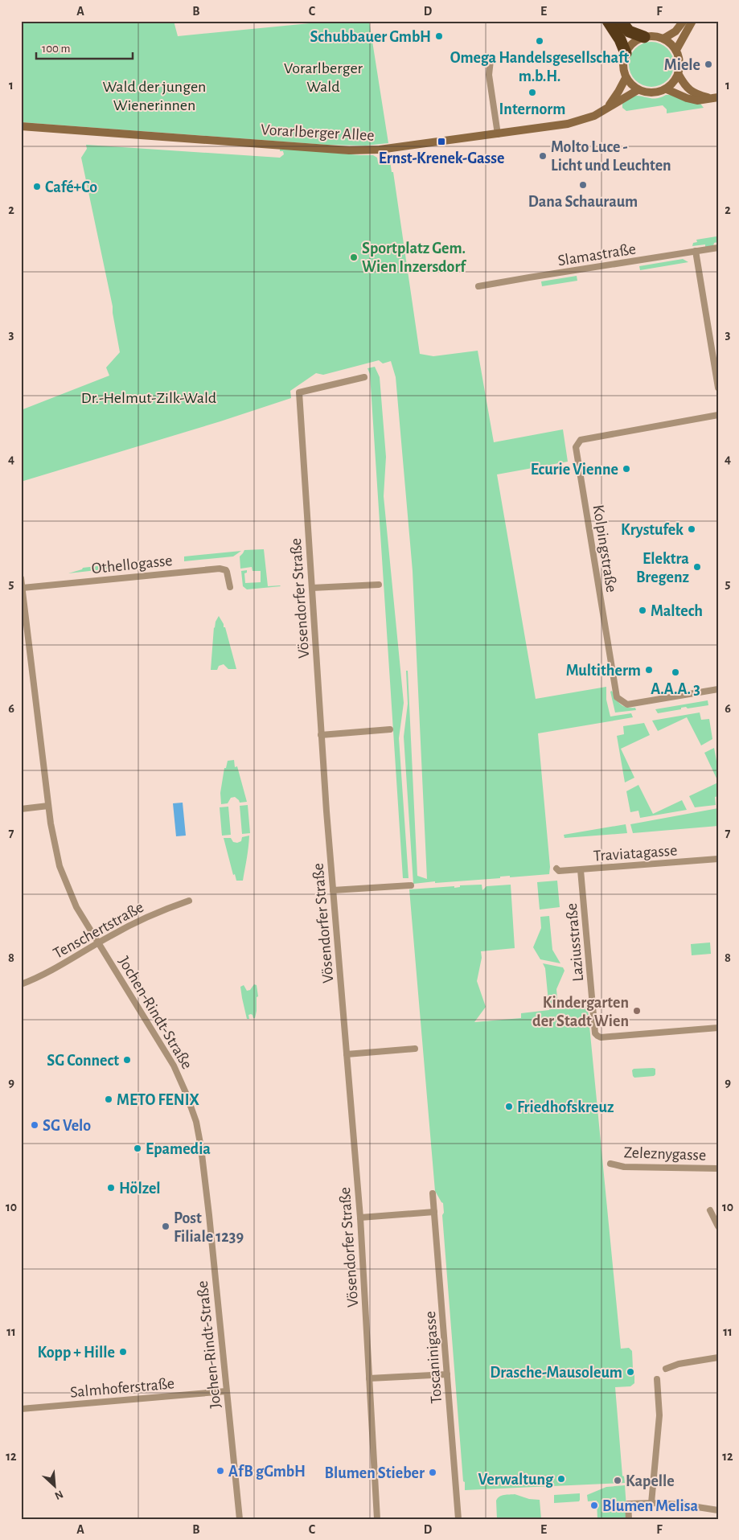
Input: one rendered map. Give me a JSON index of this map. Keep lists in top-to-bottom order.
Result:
{
  "streets": {
    "main road": ["Vorarlberger Allee"],
    "street": [
      "Slamastraße",
      "Kolpingstraße",
      "Othellogasse",
      "Vösendorfer Straße",
      "Traviatagasse",
      "Tenschertstraße",
      "Laziusstraße",
      "Jochen-Rindt-Straße",
      "Zeleznygasse",
      "Toscaninigasse",
      "Salmhoferstraße"
    ]
  },
  "crossings": [
    ["Othellogasse", "Jochen-Rindt-Straße"],
    ["Traviatagasse", "Laziusstraße"],
    ["Tenschertstraße", "Jochen-Rindt-Straße"],
    ["Jochen-Rindt-Straße", "Salmhoferstraße"]
  ],
  "parks": ["Vorarlberger Wald", "Wald der jungen Wienerinnen", "Dr.-Helmut-Zilk-Wald"],
  "places": {
    "other": [
      "Schubbauer GmbH",
      "Omega Handelsgesellschaft m.b.H.",
      "Miele",
      "Internorm",
      "Molto Luce - Licht und Leuchten",
      "Dana Schauraum",
      "Café+Co",
      "Sportplatz Gem. Wien Inzersdorf",
      "Ecurie Vienne",
      "Krystufek",
      "Elektra Bregenz",
      "Maltech",
      "Multitherm",
      "A.A.A. 3",
      "Kindergarten der Stadt Wien",
      "SG Connect",
      "METO FENIX",
      "Friedhofskreuz",
      "SG Velo",
      "Epamedia",
      "Hölzel",
      "Post Filiale 1239",
      "Kopp + Hille",
      "Drasche-Mausoleum",
      "AfB gGmbH",
      "Blumen Stieber",
      "Verwaltung",
      "Kapelle",
      "Blumen Melisa"
    ],
    "transit": ["Ernst-Krenek-Gasse"]
  },
  "scale_bar": "100 m",
  "north": "bottom right",
  "grid": {
    "columns": [
      "A",
      "B",
      "C",
      "D",
      "E",
      "F"
    ],
    "rows": [
      "1",
      "2",
      "3",
      "4",
      "5",
      "6",
      "7",
      "8",
      "9",
      "10",
      "11",
      "12"
    ]
  }
}
